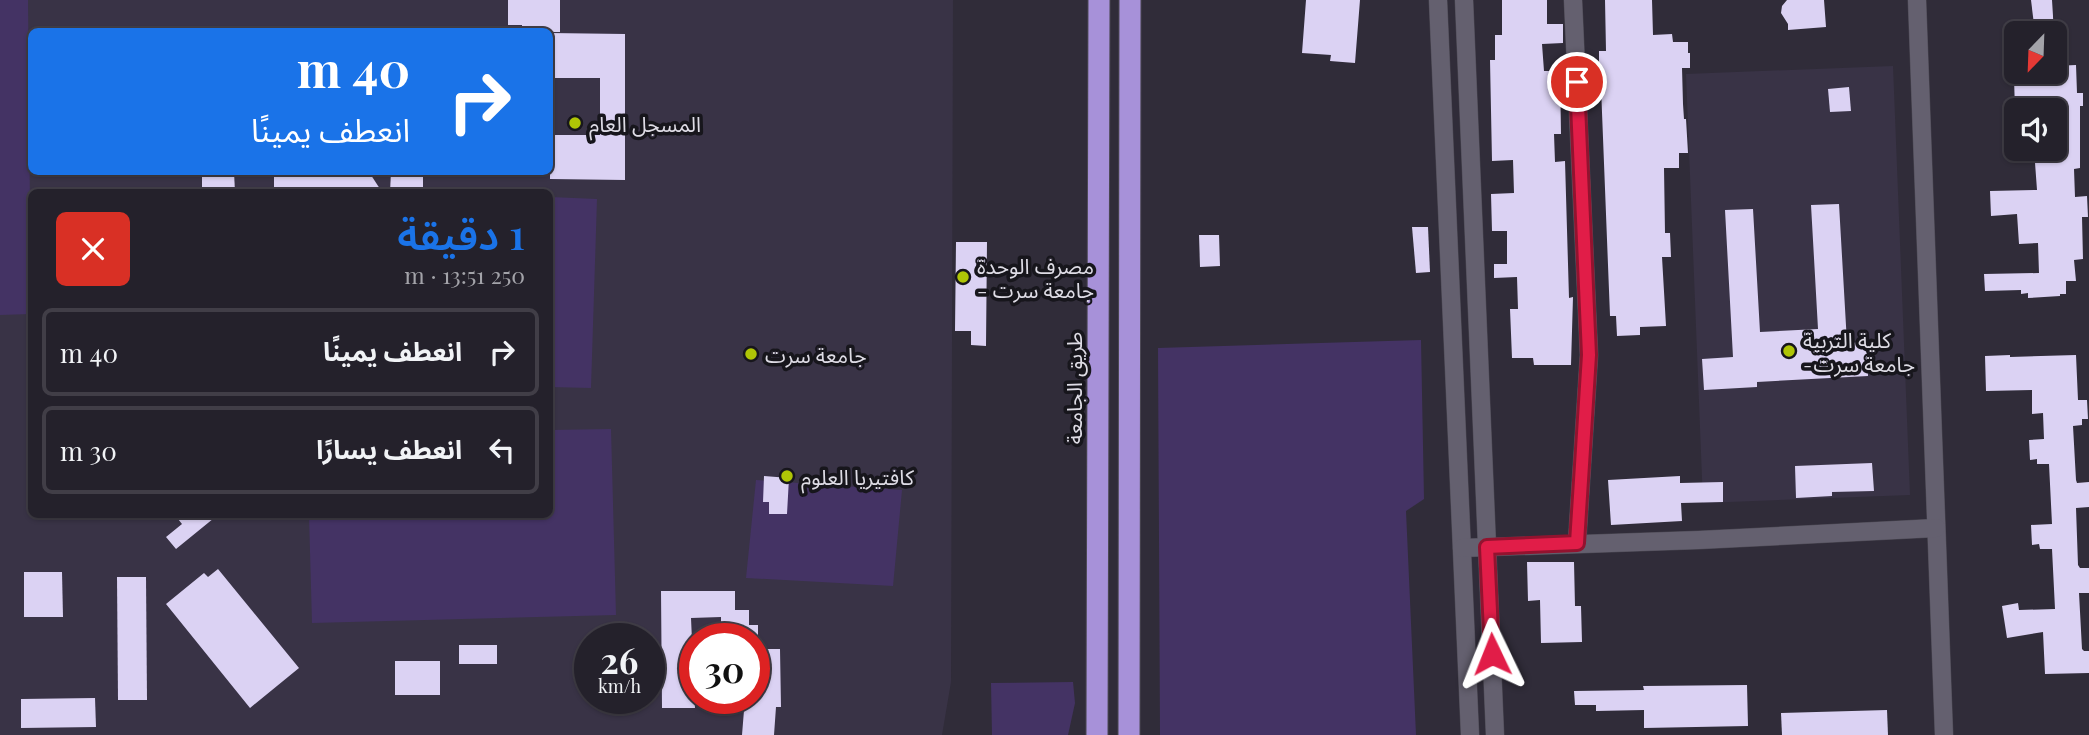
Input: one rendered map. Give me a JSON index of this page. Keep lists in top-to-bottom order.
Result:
{
  "streets": {
    "highway": ["طريق الجامعة"]
  },
  "places": [
    "المسجل العام",
    "مصرف الوحدة - جامعة سرت",
    "كلية التربية -جامعة سرت",
    "جامعة سرت",
    "كافتيريا العلوم"
  ],
  "north": "bottom left",
  "page": {
    "turn": ["40 m", "انعطف يمينًا"],
    "heading": ["1 دقيقة", "250 m · 13:51"],
    "list": [
      {
        "name": "انعطف يمينًا",
        "value": "40 m"
      },
      {
        "name": "انعطف يسارًا",
        "value": "30 m"
      }
    ],
    "speed": "26 km/h",
    "limit": "30"
  }
}
